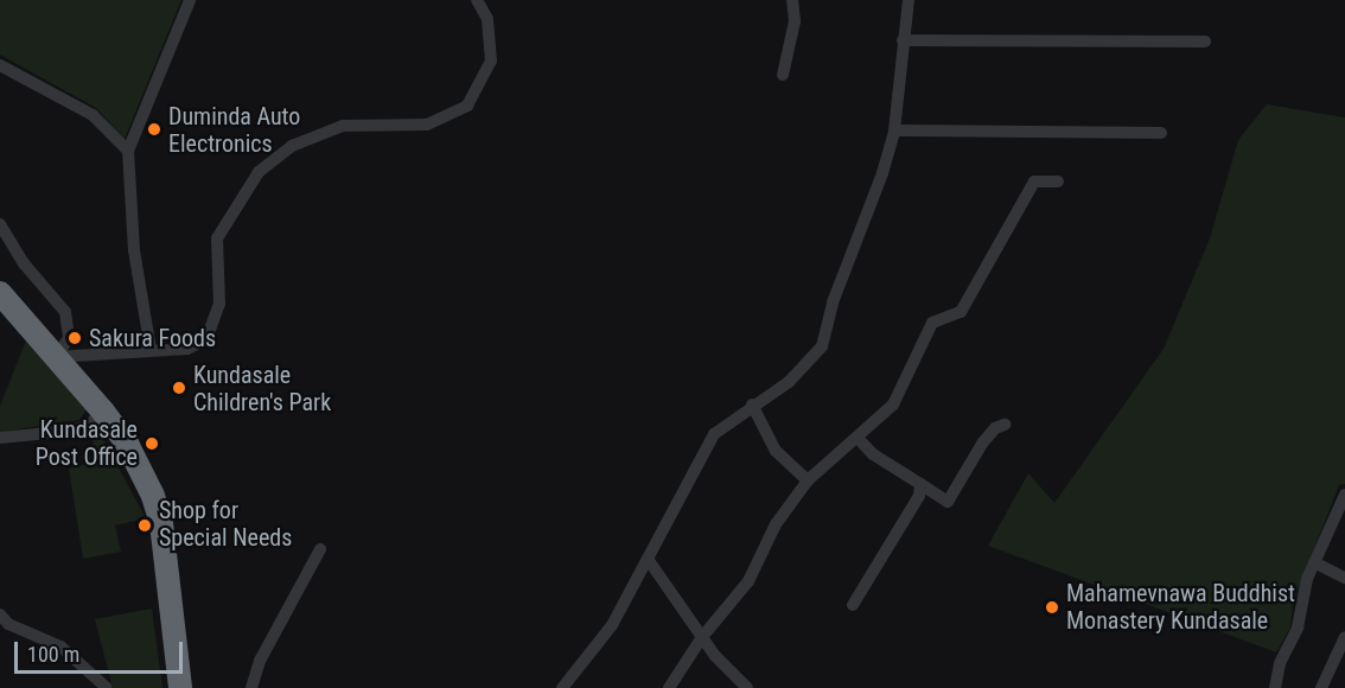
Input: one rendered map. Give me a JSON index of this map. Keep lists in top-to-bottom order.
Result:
{
  "places": [
    "Duminda Auto Electronics",
    "Sakura Foods",
    "Kundasale Children's Park",
    "Kundasale Post Office",
    "Shop for Special Needs",
    "Mahamevnawa Buddhist Monastery Kundasale"
  ],
  "scale_bar": "100 m"
}
